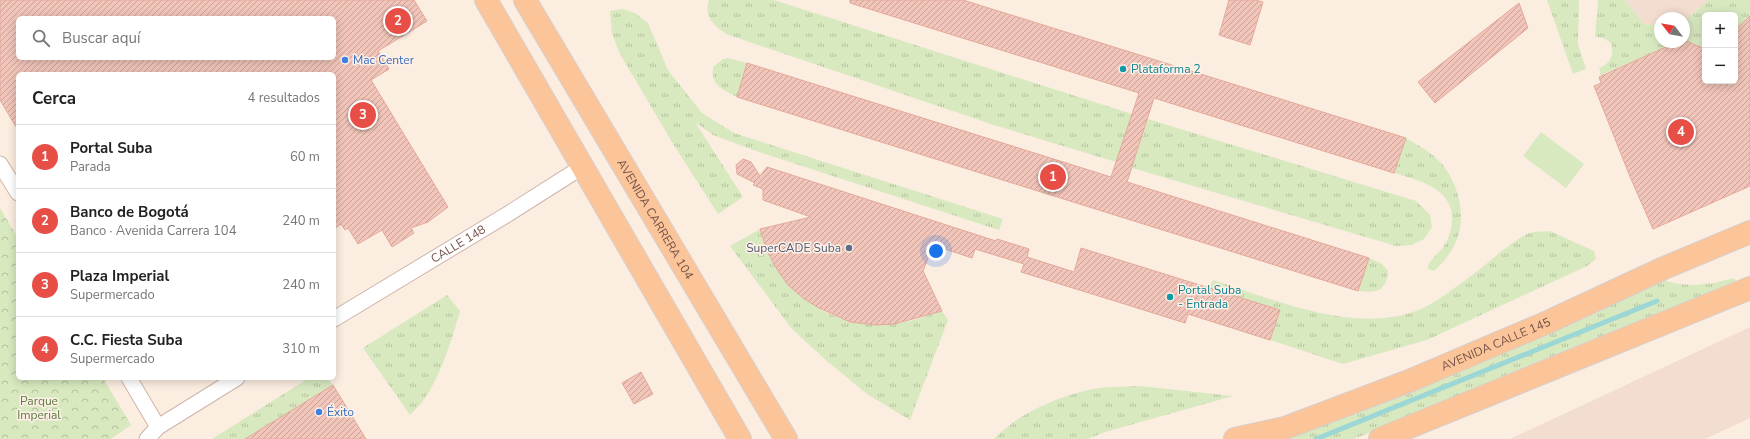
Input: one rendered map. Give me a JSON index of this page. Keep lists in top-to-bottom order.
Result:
{
  "streets": {
    "main road": ["AVENIDA CARRERA 104", "AVENIDA CALLE 145"],
    "street": ["CALLE 148"]
  },
  "parks": ["Parque Imperial"],
  "places": [
    "Mac Center",
    "Plataforma 2",
    "SuperCADE Suba",
    "Portal Suba - Entrada",
    "Éxito"
  ],
  "north": "top left",
  "page": {
    "pins": [
      "2",
      "3",
      "4",
      "1"
    ],
    "map_buttons": ["+", "−"],
    "search": "Buscar aquí",
    "heading": ["Cerca", "4 resultados"],
    "list": [
      {
        "mark": "1",
        "name": "Portal Suba",
        "note": "Parada",
        "value": "60 m"
      },
      {
        "mark": "2",
        "name": "Banco de Bogotá",
        "note": "Banco · Avenida Carrera 104",
        "value": "240 m"
      },
      {
        "mark": "3",
        "name": "Plaza Imperial",
        "note": "Supermercado",
        "value": "240 m"
      },
      {
        "mark": "4",
        "name": "C.C. Fiesta Suba",
        "note": "Supermercado",
        "value": "310 m"
      }
    ]
  }
}
